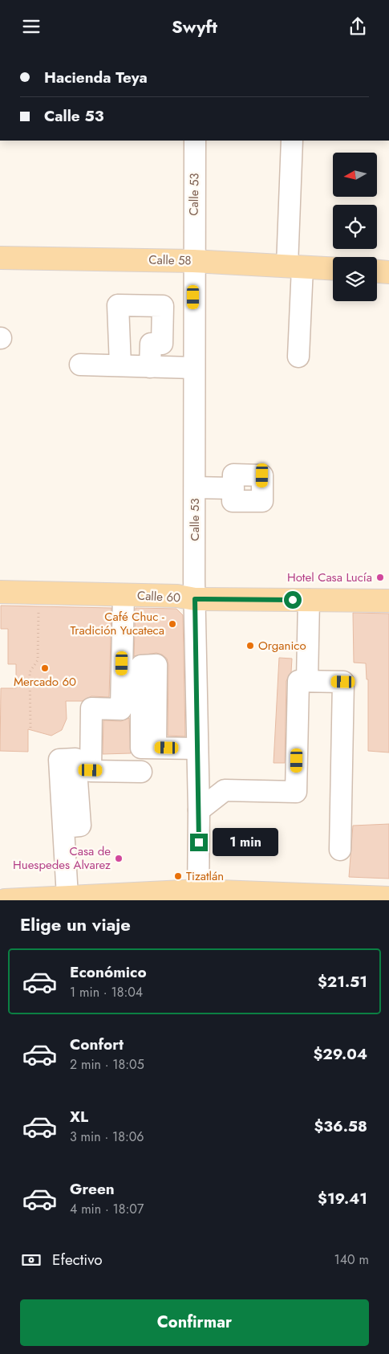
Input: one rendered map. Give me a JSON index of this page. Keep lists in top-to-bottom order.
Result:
{
  "streets": {
    "main road": ["Calle 58", "Calle 60"],
    "street": ["Calle 53"]
  },
  "crossings": [
    ["Calle 53", "Calle 58"],
    ["Calle 53", "Calle 60"]
  ],
  "places": [
    "Hotel Casa Lucía",
    "Café Chuc - Tradición Yucateca",
    "Organico",
    "Mercado 60",
    "Casa de Huespedes Alvarez",
    "Tizatlán"
  ],
  "north": "left",
  "page": {
    "header": "Swyft",
    "banner": ["Hacienda Teya", "Calle 53"],
    "bubble": "1 min",
    "heading": "Elige un viaje",
    "list": [
      {
        "name": "Económico",
        "note": "1 min · 18:04",
        "value": "$21.51"
      },
      {
        "name": "Confort",
        "note": "2 min · 18:05",
        "value": "$29.04"
      },
      {
        "name": "XL",
        "note": "3 min · 18:06",
        "value": "$36.58"
      },
      {
        "name": "Green",
        "note": "4 min · 18:07",
        "value": "$19.41"
      }
    ],
    "pay": ["Efectivo", "140 m"],
    "buttons": "Confirmar"
  }
}
